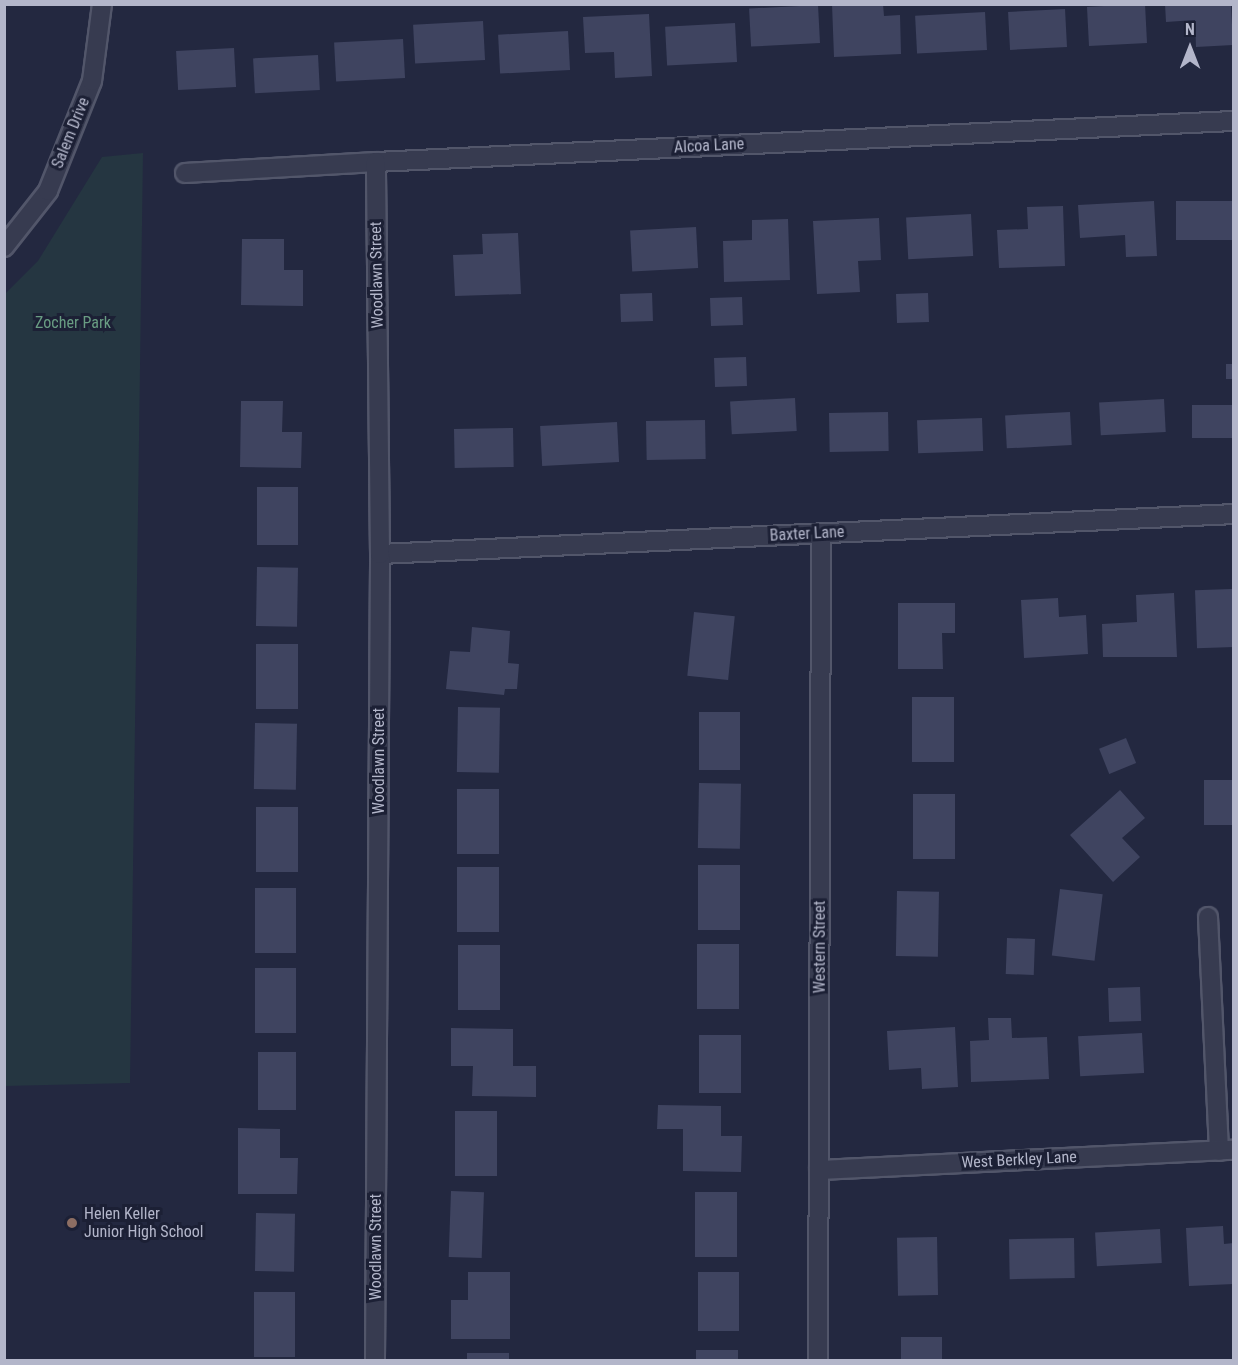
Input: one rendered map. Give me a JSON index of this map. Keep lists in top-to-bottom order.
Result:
{
  "streets": {
    "street": [
      "Salem Drive",
      "Alcoa Lane",
      "Woodlawn Street",
      "Baxter Lane",
      "Western Street",
      "West Berkley Lane"
    ]
  },
  "crossings": [
    ["Alcoa Lane", "Woodlawn Street"],
    ["Woodlawn Street", "Baxter Lane"],
    ["Baxter Lane", "Western Street"],
    ["Western Street", "West Berkley Lane"]
  ],
  "parks": ["Zocher Park"],
  "places": ["Helen Keller Junior High School"],
  "north": "top"
}
